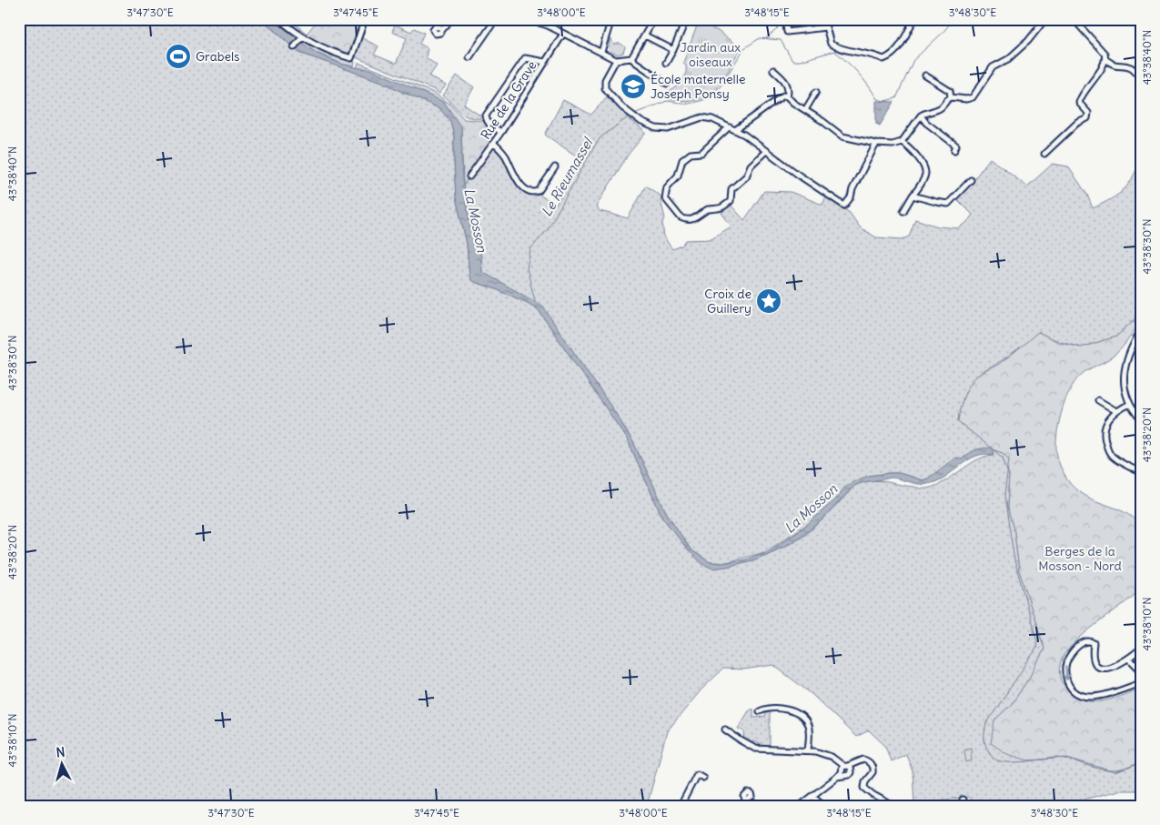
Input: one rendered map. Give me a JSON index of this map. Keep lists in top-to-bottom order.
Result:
{
  "streets": {
    "street": ["Rue de la Grave"]
  },
  "water": ["Le Rieumassel", "La Mosson"],
  "parks": ["Jardin aux oiseaux", "Berges de la Mosson - Nord"],
  "places": {
    "sports": ["Grabels"],
    "school or university": ["École maternelle Joseph Ponsy"],
    "place": ["Croix de Guillery"]
  },
  "north": "top",
  "coordinates": [
    "3°47'30\"E",
    "3°47'45\"E",
    "3°48'00\"E",
    "3°48'15\"E",
    "3°48'30\"E",
    "43°38'40\"N",
    "43°38'30\"N",
    "43°38'20\"N",
    "43°38'10\"N"
  ]
}
